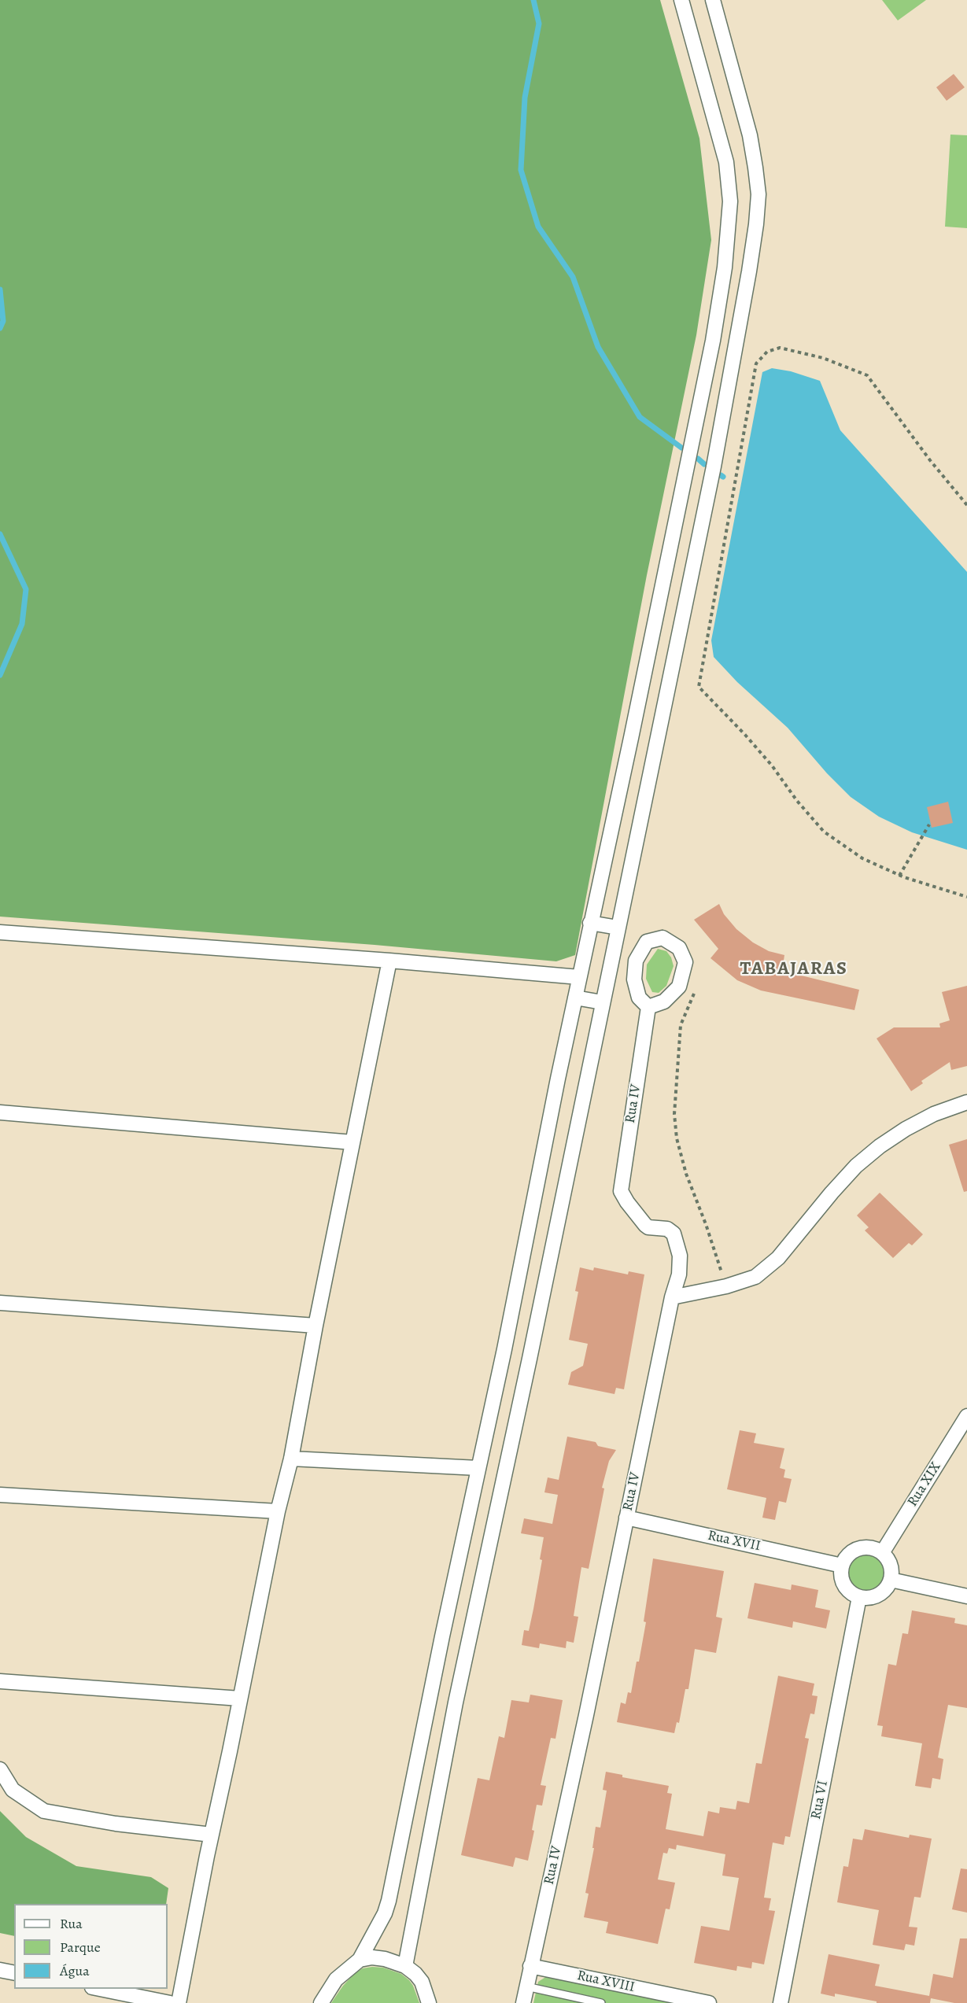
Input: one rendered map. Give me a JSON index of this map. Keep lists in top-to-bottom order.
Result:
{
  "streets": {
    "street": [
      "Rua IV",
      "Rua XIX",
      "Rua XVII",
      "Rua VI",
      "Rua XVIII"
    ]
  },
  "crossings": [
    ["Rua IV", "Rua XVII"],
    ["Rua IV", "Rua XVIII"],
    ["Rua XIX", "Rua XVII"],
    ["Rua XIX", "Rua VI"],
    ["Rua XVII", "Rua VI"]
  ],
  "districts": ["TABAJARAS"],
  "legend": ["Rua", "Parque", "Água"]
}
